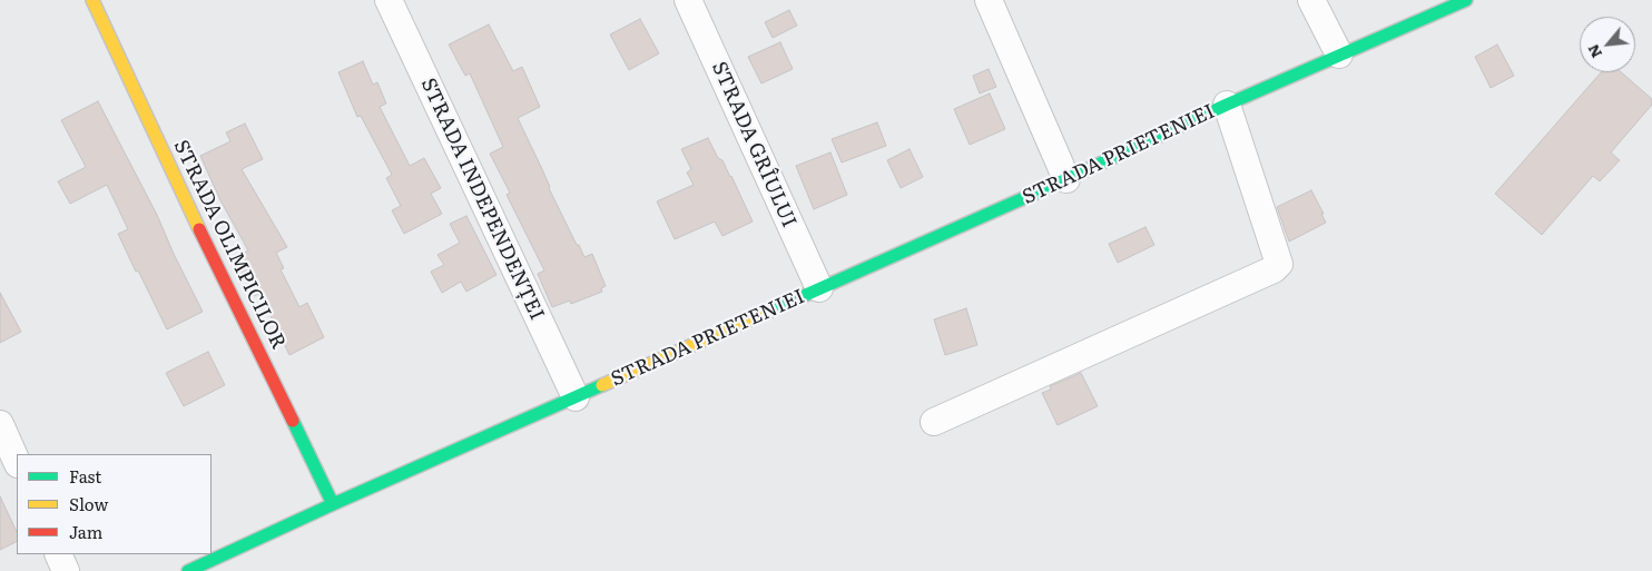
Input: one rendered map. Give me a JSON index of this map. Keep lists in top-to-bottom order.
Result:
{
  "streets": {
    "street": [
      "STRADA GRÎULUI",
      "STRADA PRIETENIEI",
      "STRADA INDEPENDENȚEI",
      "STRADA OLIMPICILOR"
    ]
  },
  "crossings": [
    ["STRADA GRÎULUI", "STRADA PRIETENIEI"],
    ["STRADA PRIETENIEI", "STRADA INDEPENDENȚEI"],
    ["STRADA PRIETENIEI", "STRADA OLIMPICILOR"]
  ],
  "legend": ["Fast", "Slow", "Jam"],
  "north": "bottom left"
}
